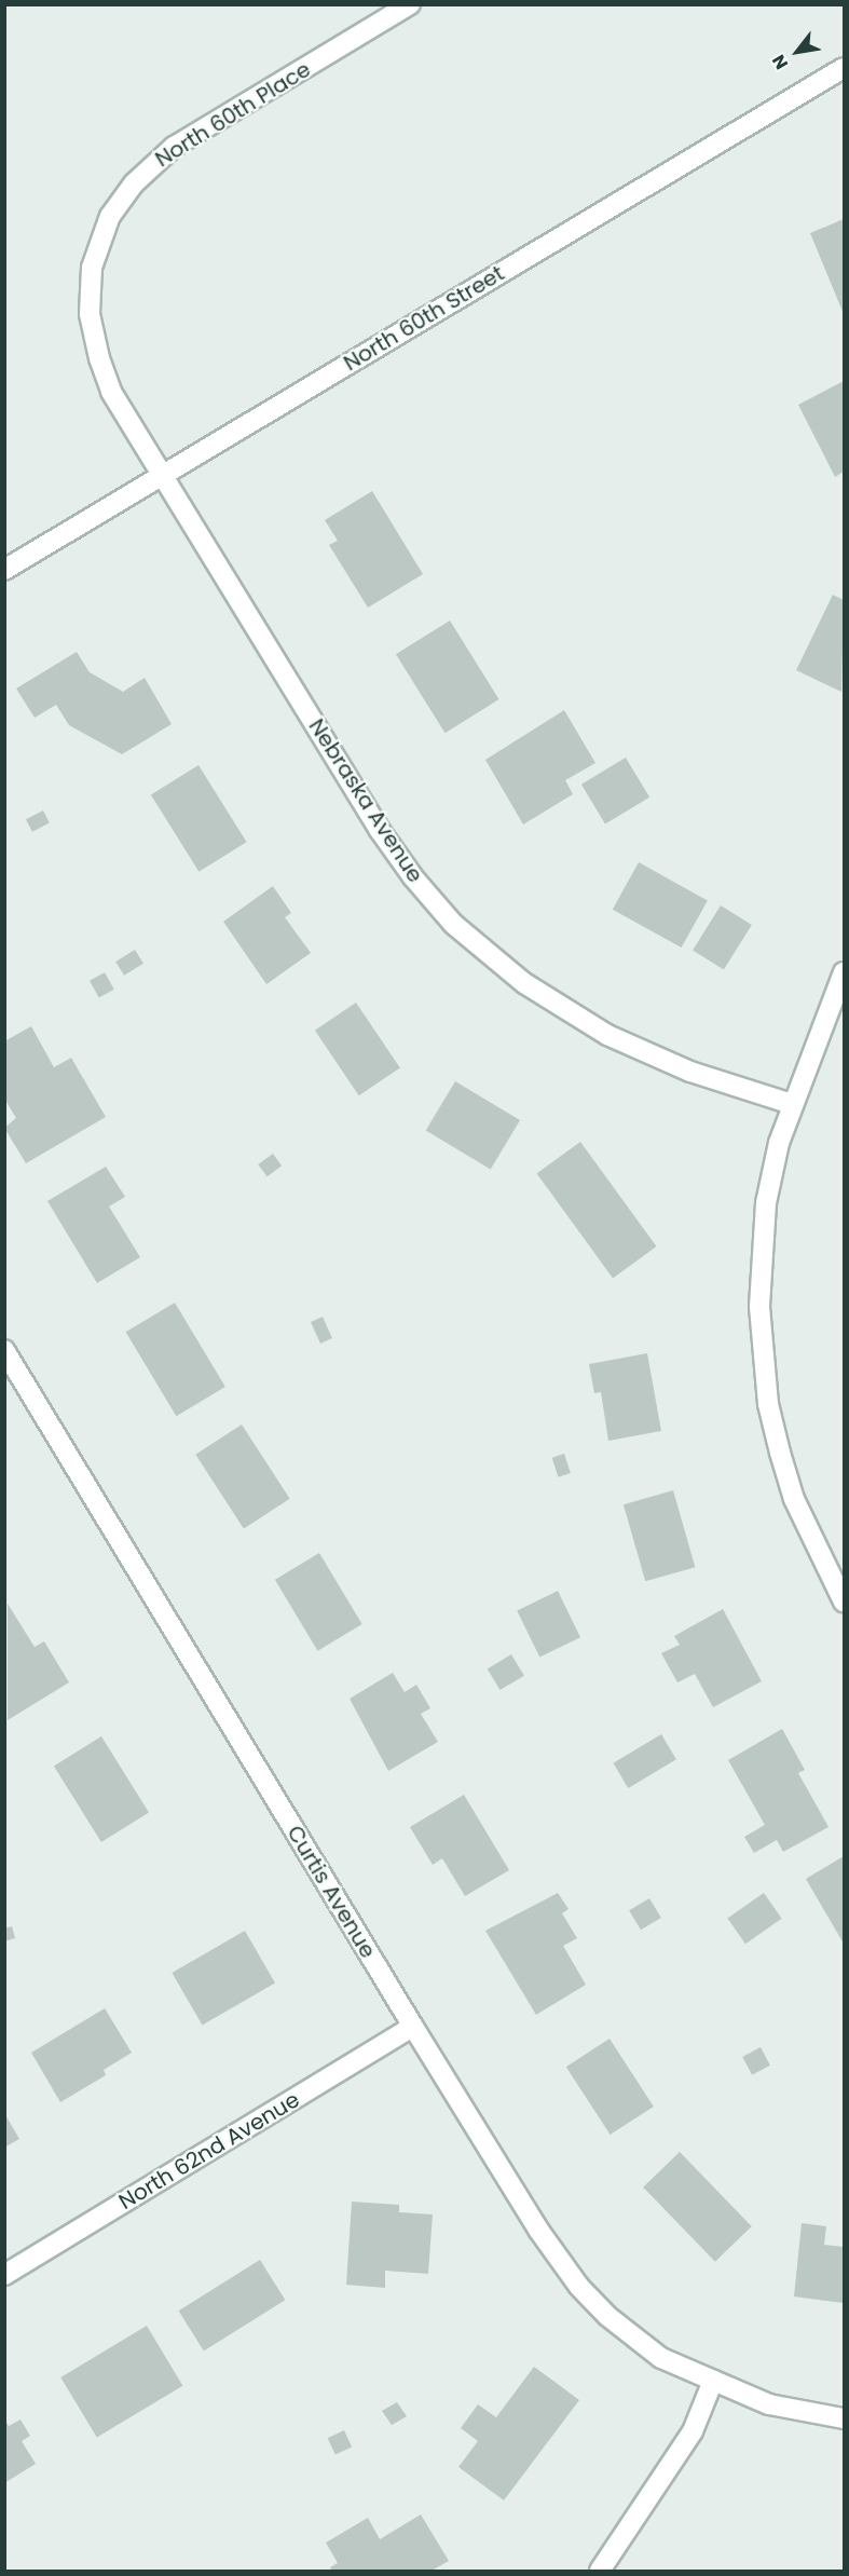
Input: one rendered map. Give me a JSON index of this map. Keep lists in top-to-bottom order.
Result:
{
  "streets": {
    "street": [
      "North 60th Place",
      "North 60th Street",
      "Nebraska Avenue",
      "Curtis Avenue",
      "North 62nd Avenue"
    ]
  },
  "crossings": [
    ["North 60th Place", "North 60th Street"],
    ["North 60th Place", "Nebraska Avenue"],
    ["North 60th Street", "Nebraska Avenue"],
    ["Curtis Avenue", "North 62nd Avenue"]
  ],
  "north": "bottom left"
}
